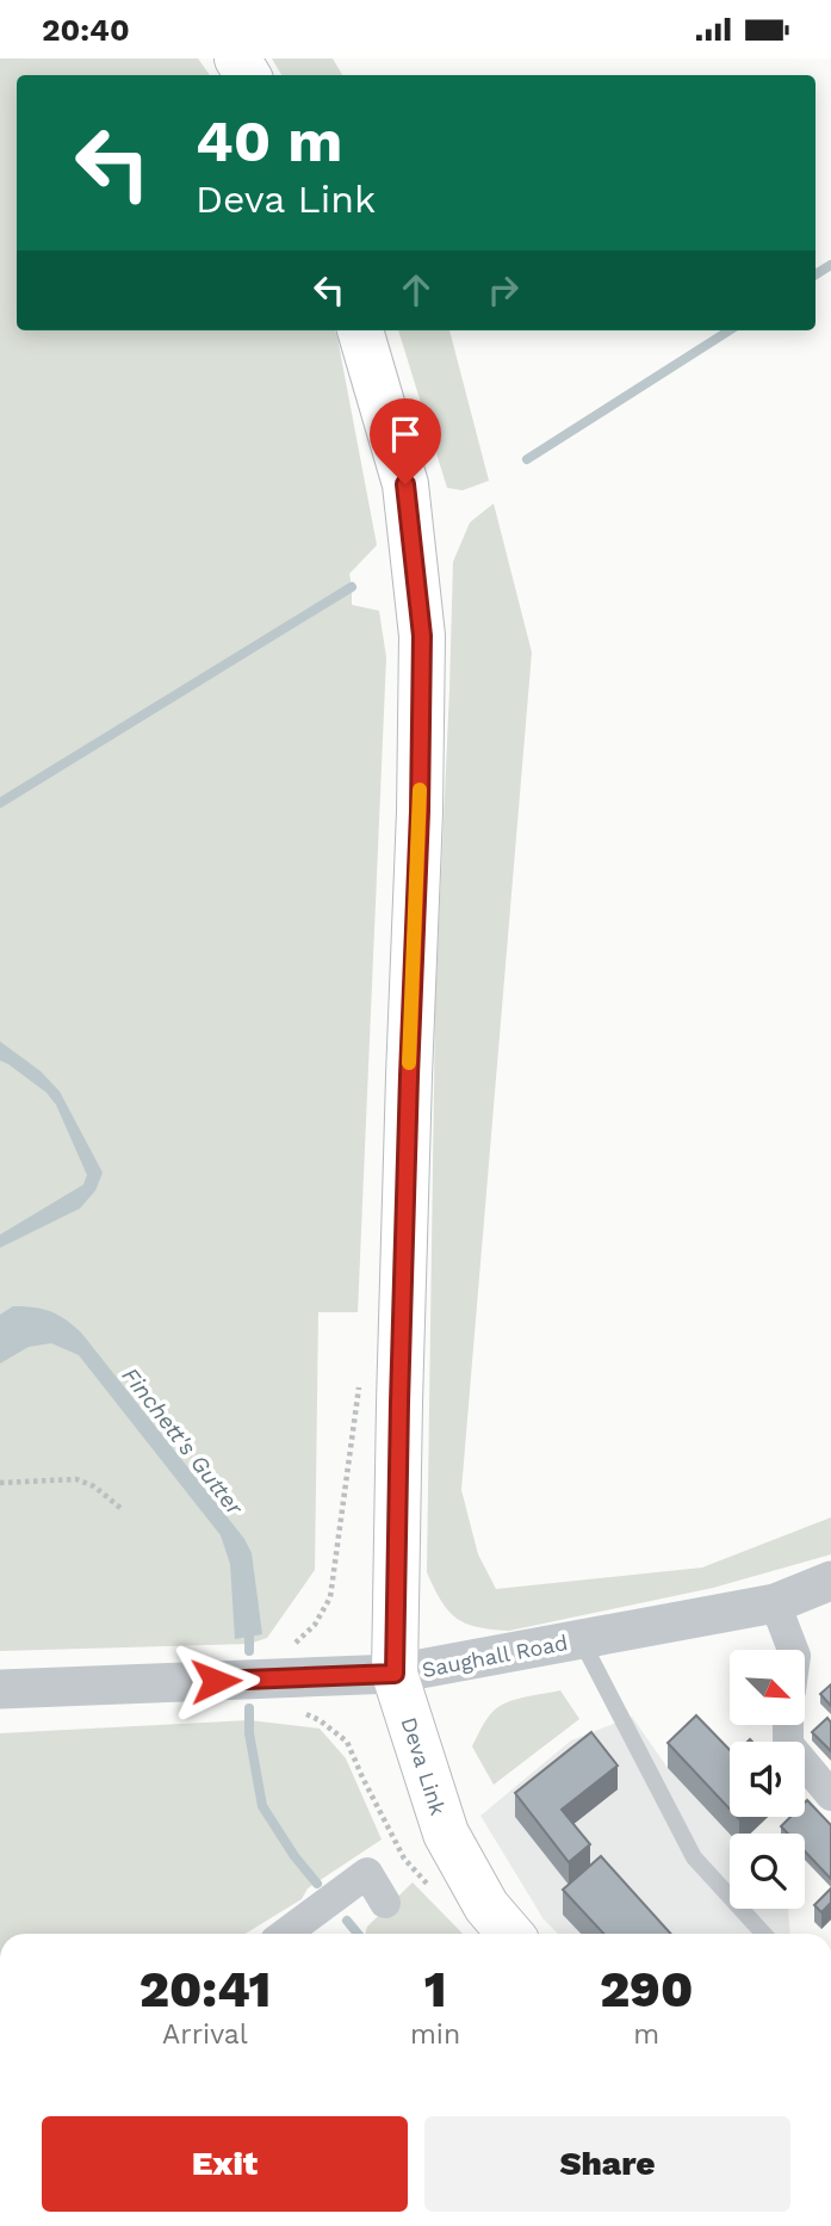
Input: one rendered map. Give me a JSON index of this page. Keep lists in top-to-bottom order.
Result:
{
  "streets": {
    "main road": ["Deva Link"],
    "street": ["Saughall Road"]
  },
  "crossings": [
    ["Saughall Road", "Deva Link"]
  ],
  "water": ["Finchett's Gutter"],
  "north": "bottom right",
  "page": {
    "status": "20:40",
    "turn": ["40 m", "Deva Link"],
    "eta": [
      "20:41",
      "Arrival",
      "1",
      "min",
      "290",
      "m"
    ],
    "buttons": ["Exit", "Share"]
  }
}
